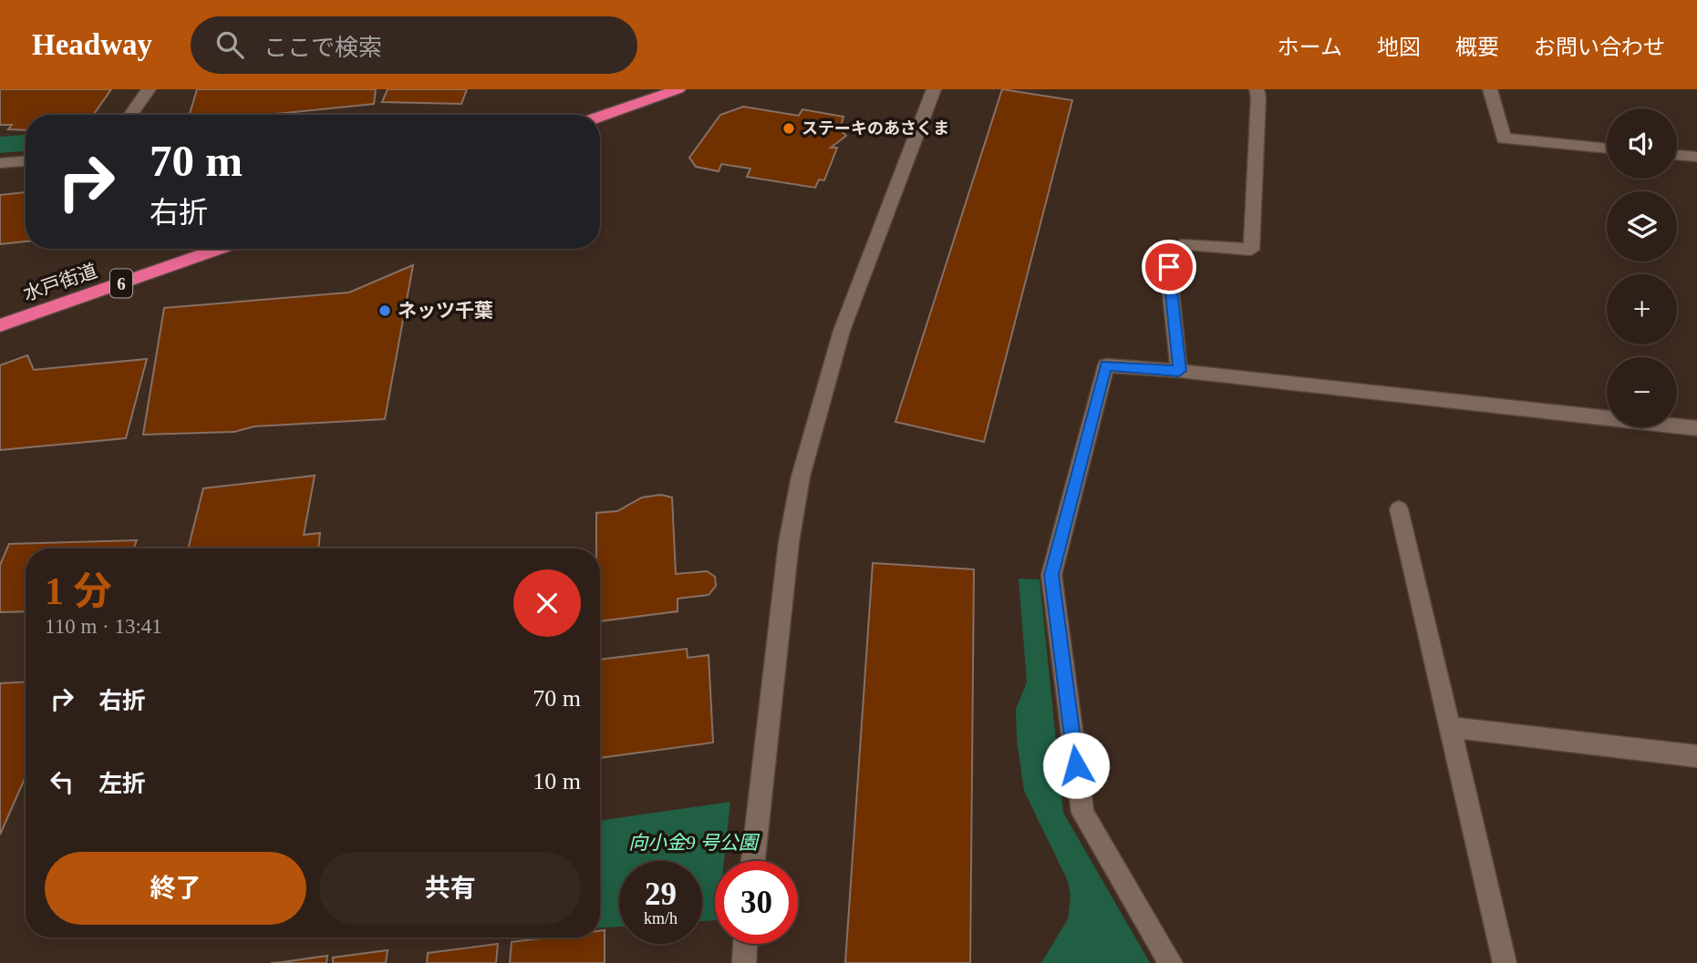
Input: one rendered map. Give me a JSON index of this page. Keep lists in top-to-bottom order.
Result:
{
  "streets": {
    "highway": ["水戸街道", "6"]
  },
  "parks": ["向小金9 号公園"],
  "places": ["ステーキのあさくま", "ネッツ千葉"],
  "page": {
    "header": "Headway",
    "search": "ここで検索",
    "nav": [
      "ホーム",
      "地図",
      "概要",
      "お問い合わせ"
    ],
    "map_buttons": ["+", "−"],
    "turn": ["70 m", "右折"],
    "heading": ["1 分", "110 m · 13:41"],
    "list": [
      {
        "name": "右折",
        "value": "70 m"
      },
      {
        "name": "左折",
        "value": "10 m"
      }
    ],
    "buttons": ["終了", "共有"],
    "speed": "29 km/h",
    "limit": "30"
  }
}
